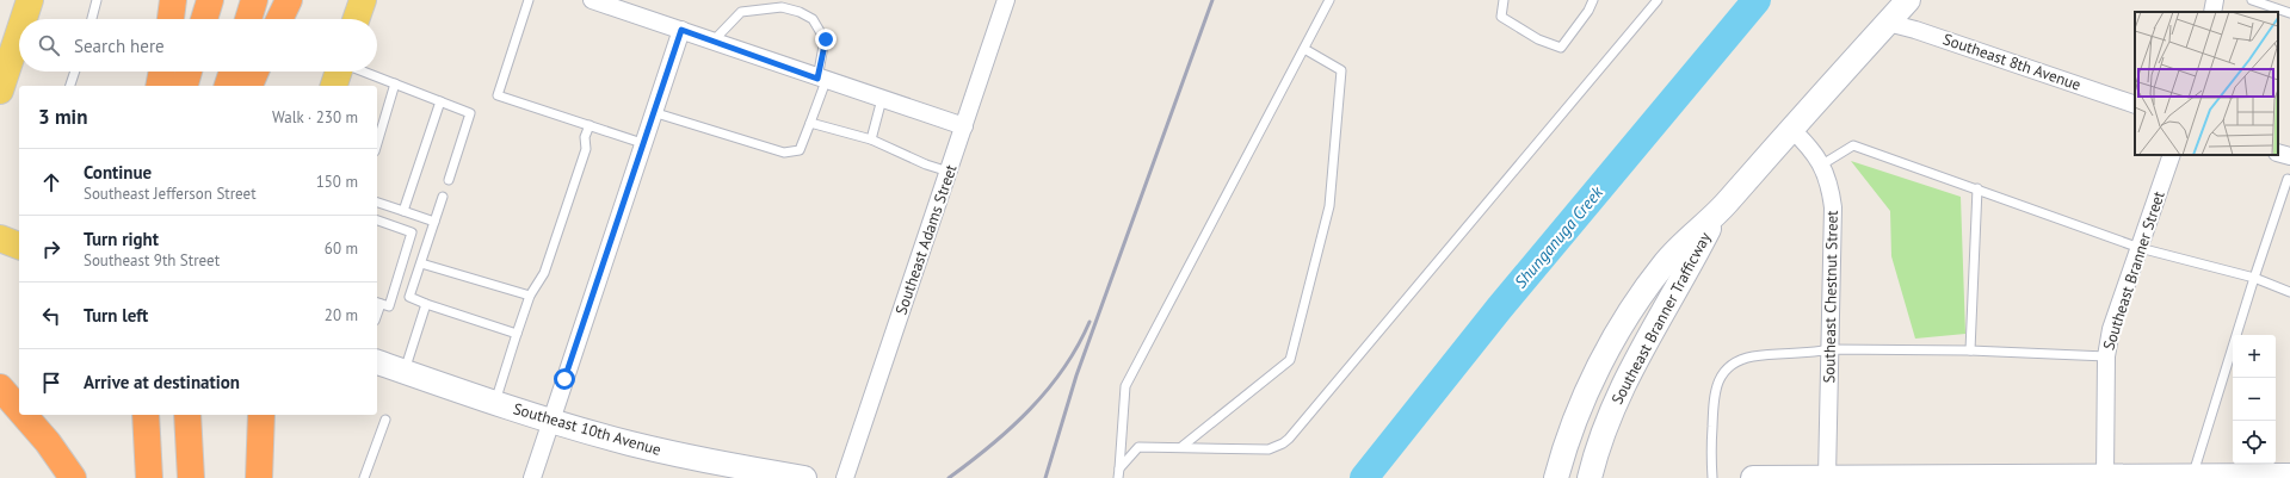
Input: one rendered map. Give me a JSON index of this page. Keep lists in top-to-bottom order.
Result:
{
  "streets": {
    "main road": ["Southeast Branner Trafficway", "Southeast 10th Avenue"],
    "street": [
      "Southeast 8th Avenue",
      "Southeast Adams Street",
      "Southeast Branner Street",
      "Southeast Chestnut Street"
    ]
  },
  "crossings": [
    ["Southeast 8th Avenue", "Southeast Branner Trafficway"],
    ["Southeast Chestnut Street", "Southeast Branner Trafficway"]
  ],
  "water": ["Shunganuga Creek"],
  "page": {
    "search": "Search here",
    "heading": ["3 min", "Walk · 230 m"],
    "list": [
      ["Continue", "Southeast Jefferson Street", "150 m"],
      ["Turn right", "Southeast 9th Street", "60 m"],
      ["Turn left", "20 m"],
      "Arrive at destination"
    ],
    "map_buttons": ["+", "−"]
  }
}
